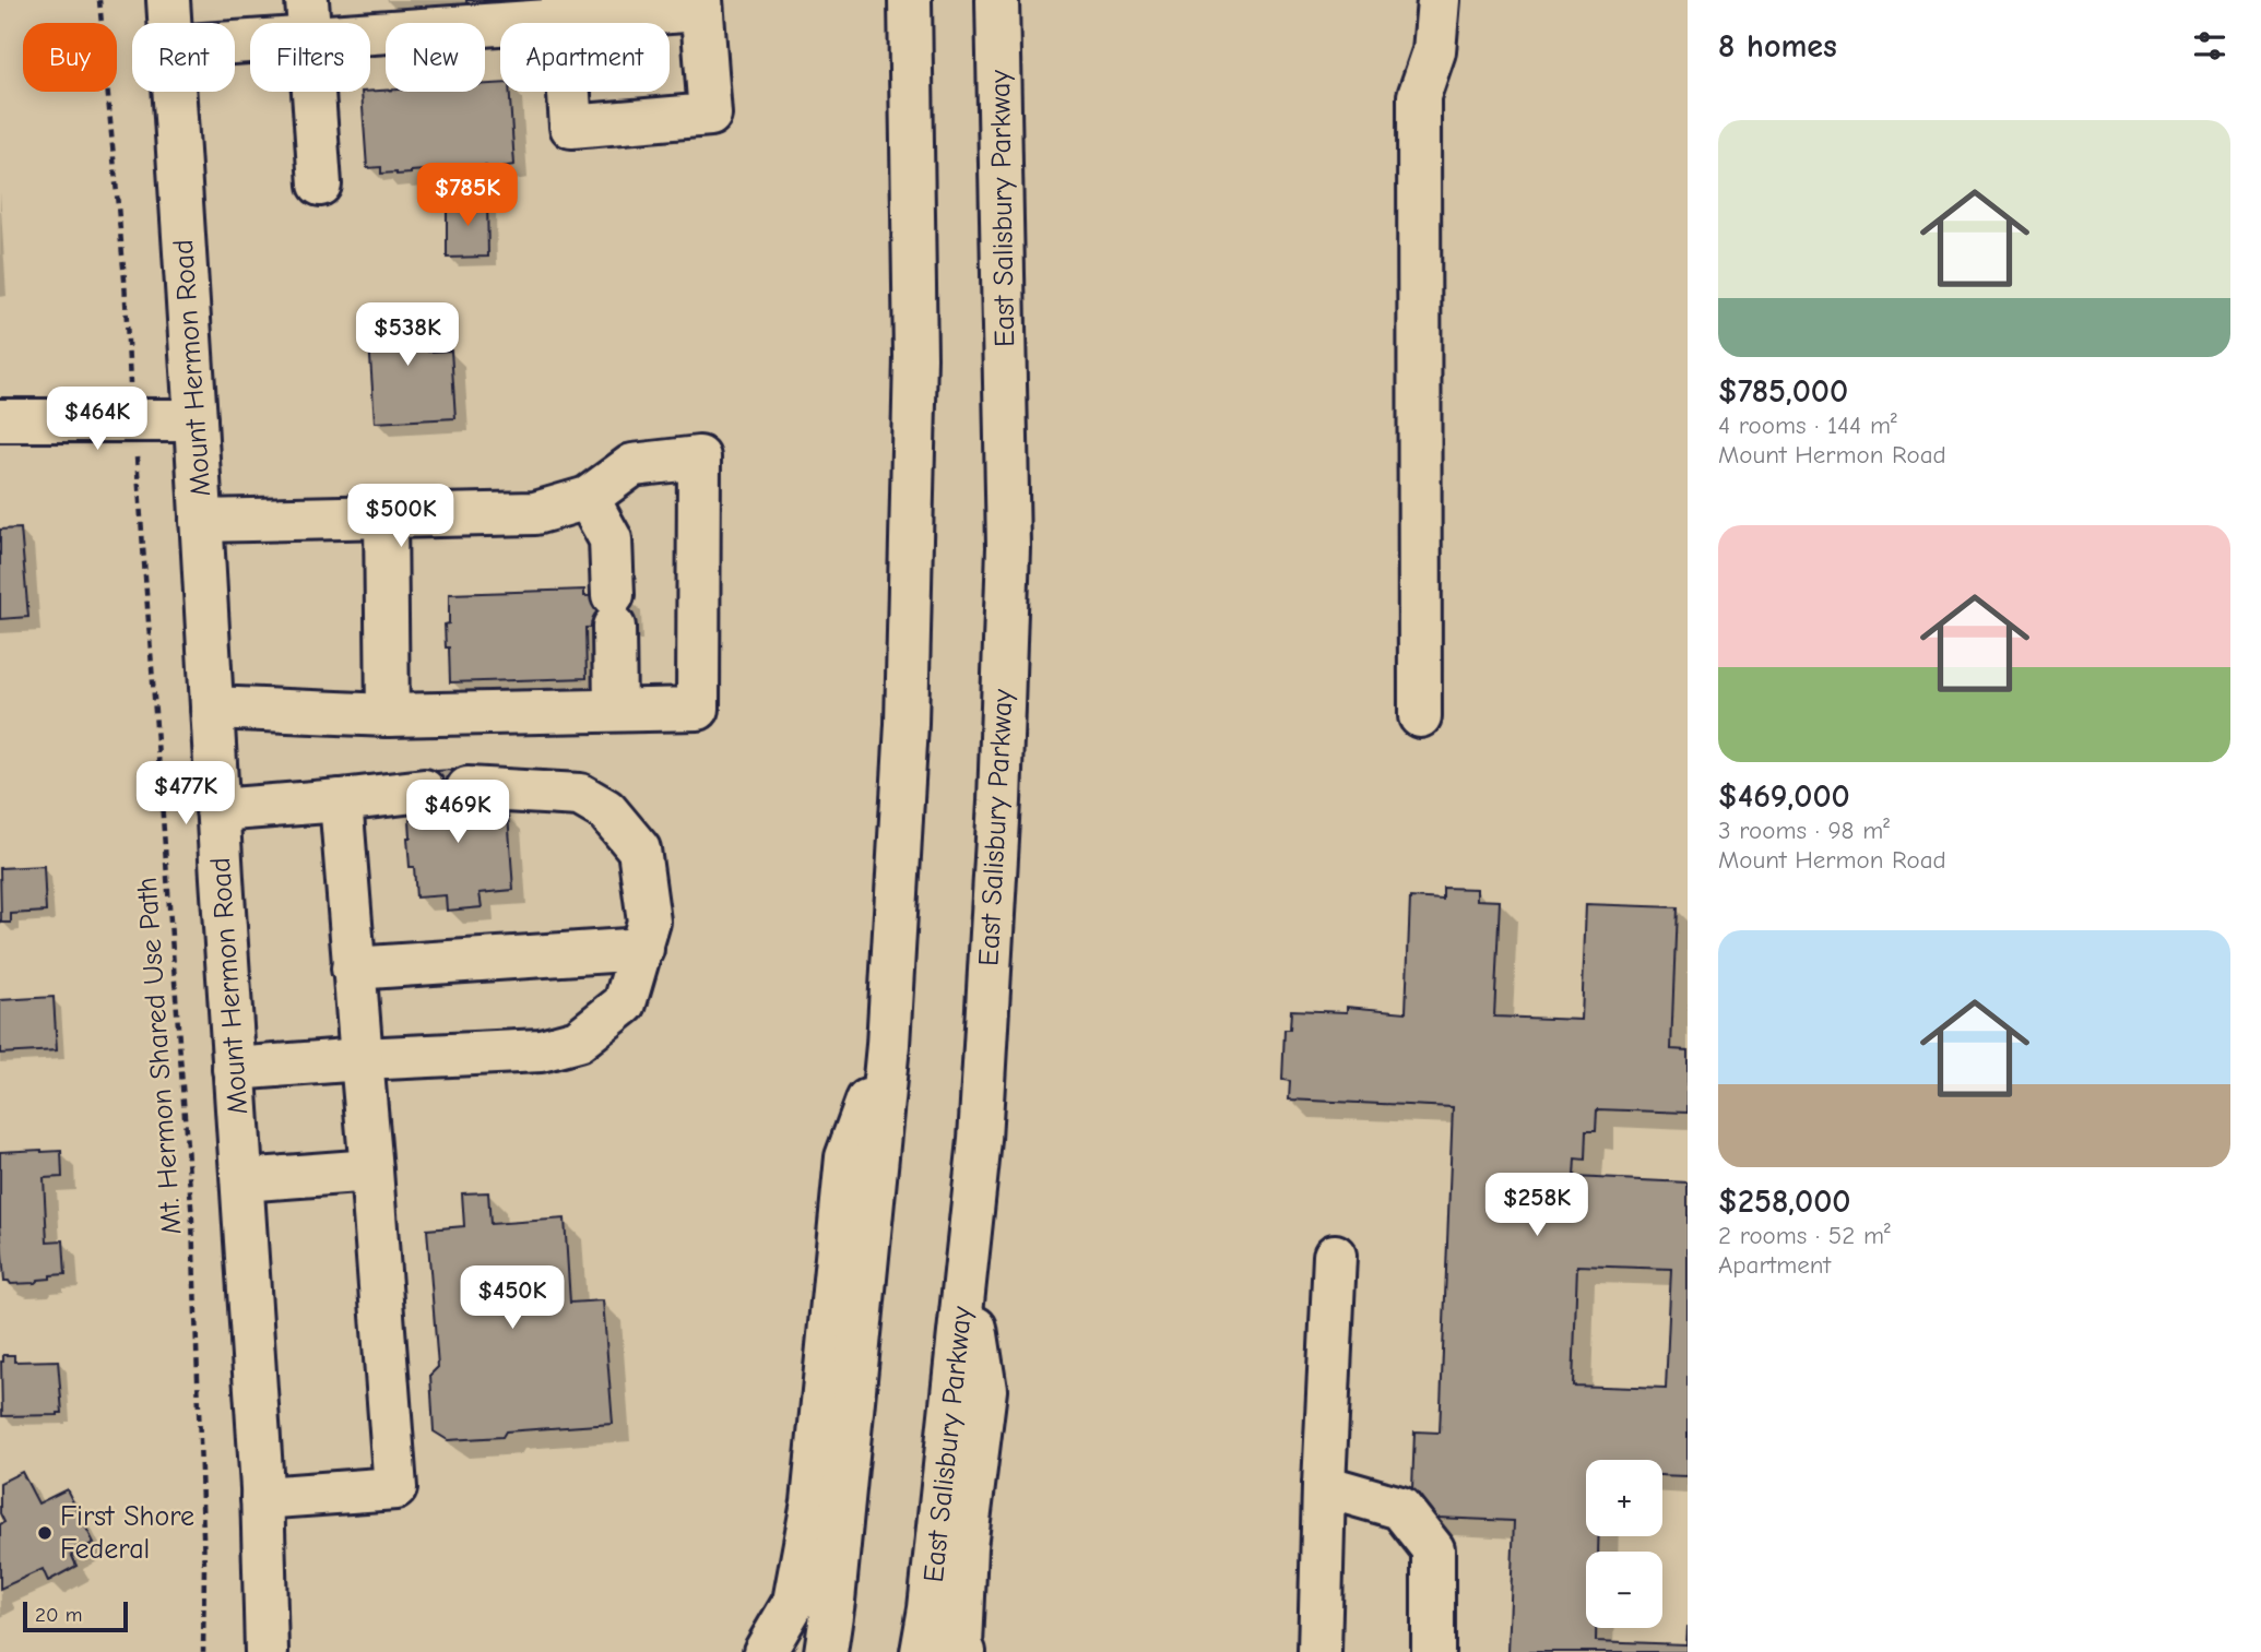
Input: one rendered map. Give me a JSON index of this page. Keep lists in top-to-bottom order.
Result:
{
  "streets": {
    "main road": ["East Salisbury Parkway", "Mount Hermon Road"],
    "path": ["Mt. Hermon Shared Use Path"]
  },
  "places": ["First Shore Federal"],
  "scale_bar": "20 m",
  "page": {
    "heading": "8 homes",
    "chip": [
      "Buy",
      "Rent",
      "Filters",
      "New",
      "Apartment"
    ],
    "list": [
      {
        "name": "$785,000",
        "note": "4 rooms · 144 m² · Mount Hermon Road"
      },
      {
        "name": "$469,000",
        "note": "3 rooms · 98 m² · Mount Hermon Road"
      },
      {
        "name": "$258,000",
        "note": "2 rooms · 52 m² · Apartment"
      }
    ],
    "price": [
      "$785K",
      "$538K",
      "$464K",
      "$500K",
      "$477K",
      "$469K",
      "$258K",
      "$450K"
    ],
    "map_buttons": ["+", "−"],
    "scale": "20 m"
  }
}
